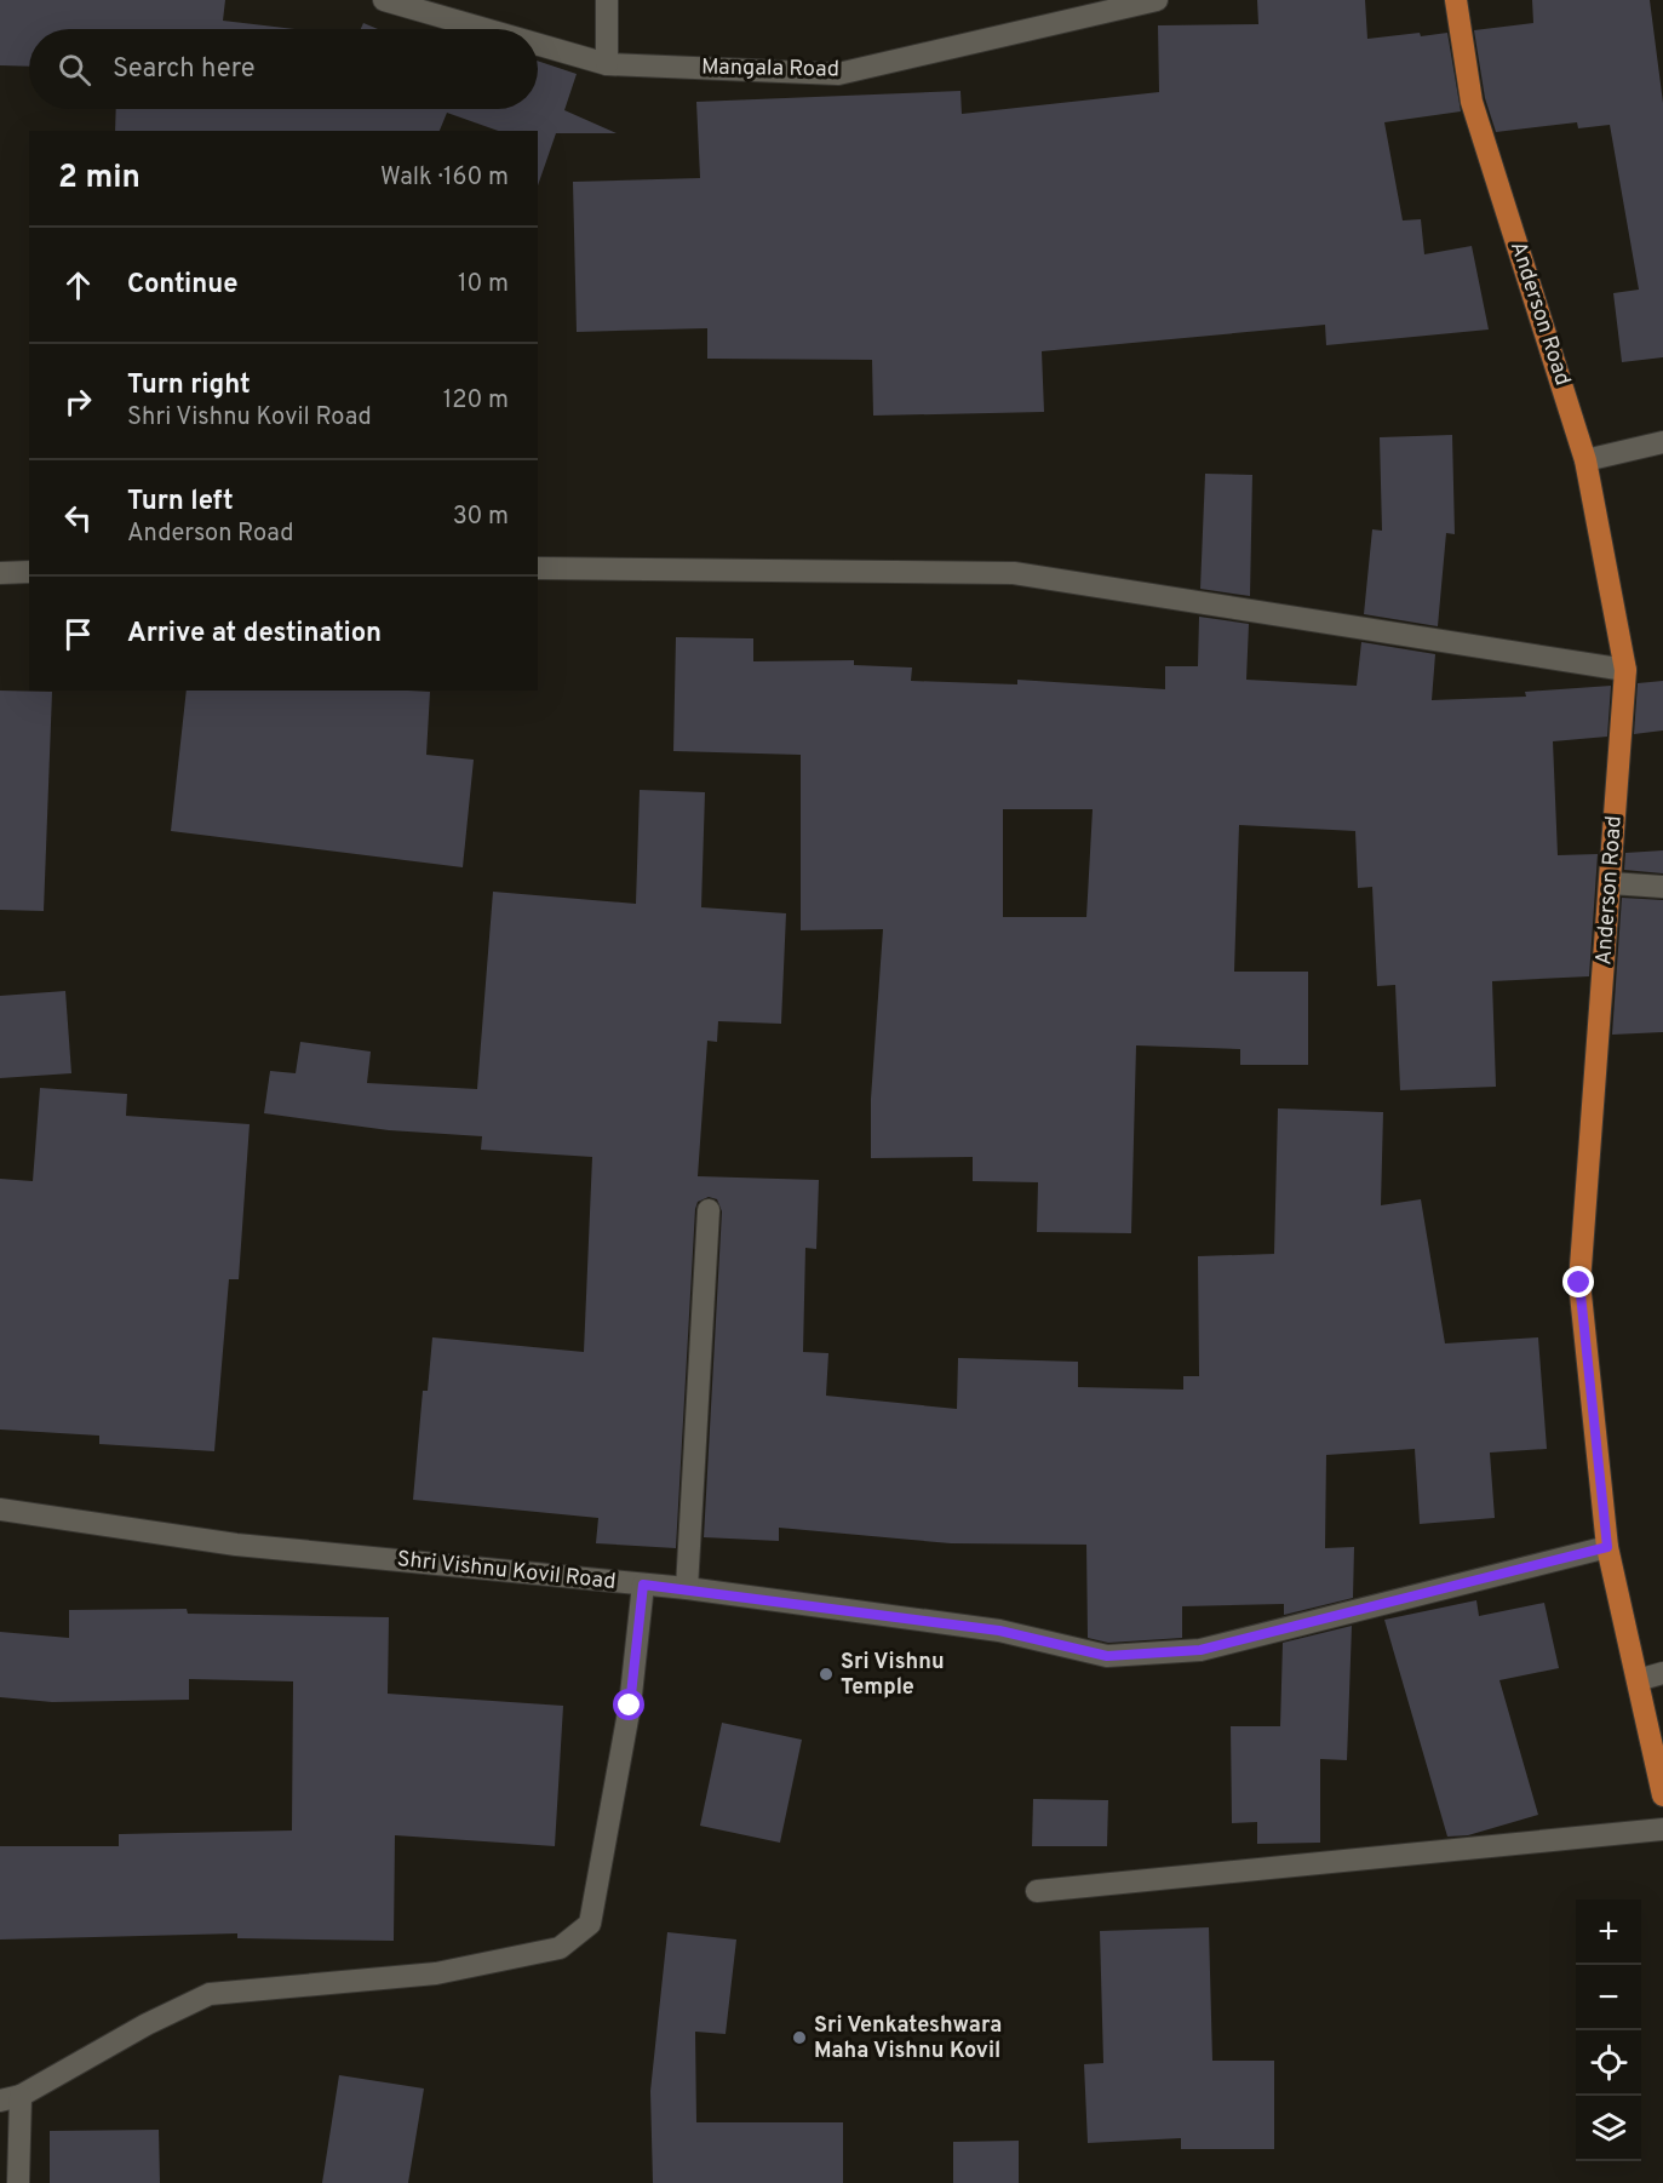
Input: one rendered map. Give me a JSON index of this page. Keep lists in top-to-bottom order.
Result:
{
  "streets": {
    "main road": ["Anderson Road"],
    "street": ["Mangala Road", "Shri Vishnu Kovil Road"]
  },
  "crossings": [
    ["Anderson Road", "Shri Vishnu Kovil Road"]
  ],
  "places": ["Sri Vishnu Temple", "Sri Venkateshwara Maha Vishnu Kovil"],
  "page": {
    "search": "Search here",
    "heading": ["2 min", "Walk · 160 m"],
    "list": [
      ["Continue", "10 m"],
      ["Turn right", "Shri Vishnu Kovil Road", "120 m"],
      ["Turn left", "Anderson Road", "30 m"],
      "Arrive at destination"
    ],
    "map_buttons": ["+", "−"]
  }
}
